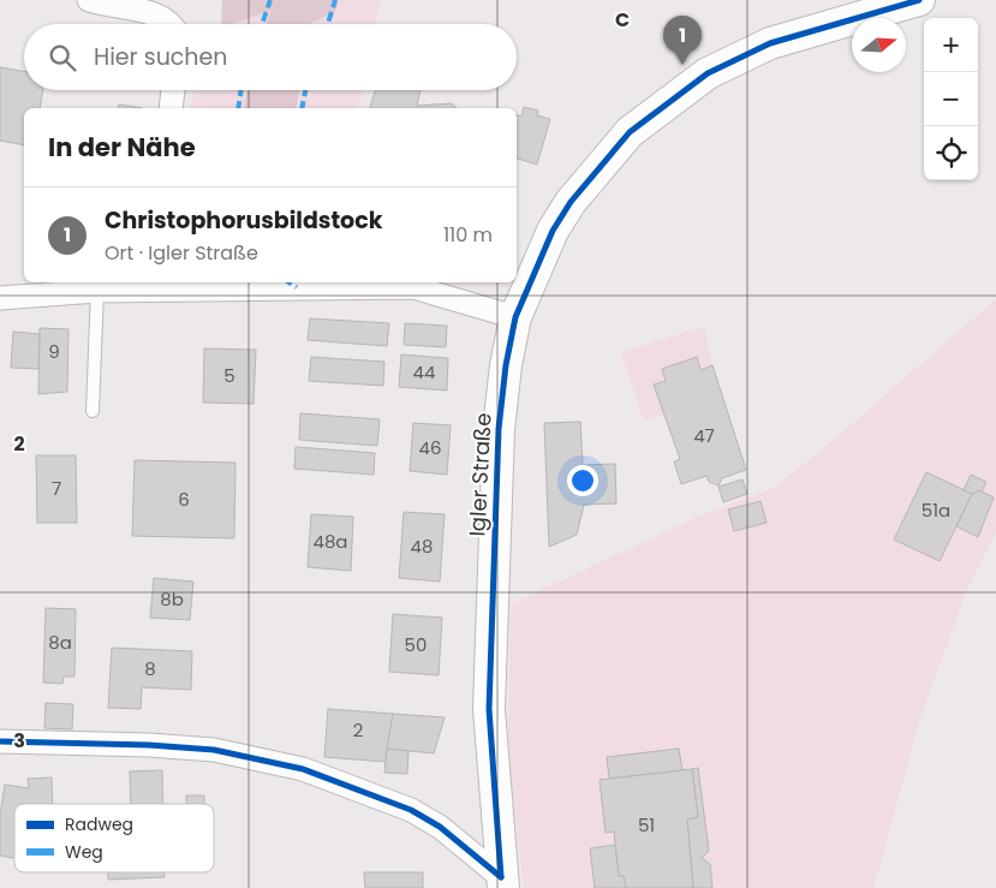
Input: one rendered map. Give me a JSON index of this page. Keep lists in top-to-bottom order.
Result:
{
  "streets": {
    "main road": ["Igler Straße"]
  },
  "house_numbers": [
    "9",
    "44",
    "5",
    "47",
    "46",
    "7",
    "6",
    "51a",
    "48a",
    "48",
    "8b",
    "8a",
    "50",
    "8",
    "2",
    "51"
  ],
  "legend": ["Radweg", "Weg"],
  "north": "right",
  "page": {
    "pins": "1",
    "map_buttons": ["+", "−"],
    "search": "Hier suchen",
    "heading": "In der Nähe",
    "list": [
      {
        "mark": "1",
        "name": "Christophorusbildstock",
        "note": "Ort · Igler Straße",
        "value": "110 m"
      }
    ]
  },
  "grid": {
    "columns": ["C"],
    "rows": ["2", "3"]
  }
}
